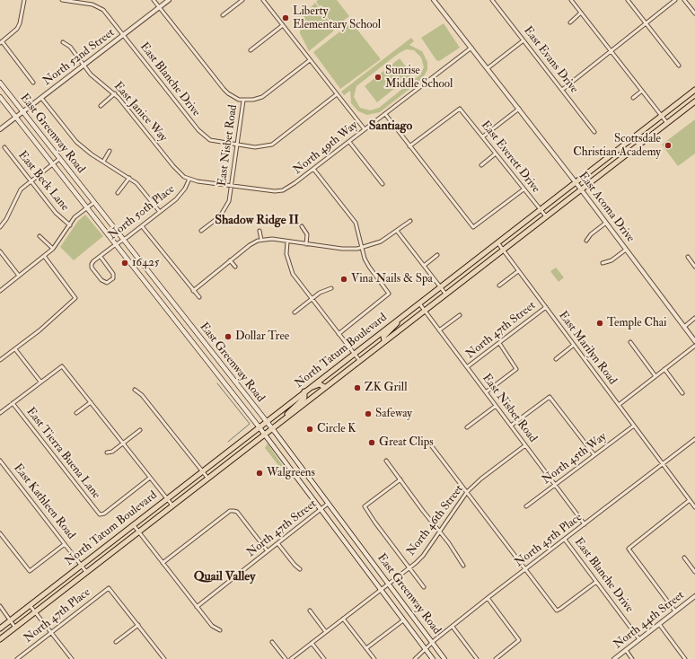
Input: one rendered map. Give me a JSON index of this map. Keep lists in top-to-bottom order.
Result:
{
  "streets": {
    "main road": ["East Greenway Road", "North Tatum Boulevard"],
    "street": [
      "North 52nd Street",
      "East Evans Drive",
      "East Blanche Drive",
      "East Janice Way",
      "East Nisbet Road",
      "North 49th Way",
      "East Everett Drive",
      "East Beck Lane",
      "East Acoma Drive",
      "North 50th Place",
      "North 47th Street",
      "East Marilyn Road",
      "East Tierra Buena Lane",
      "North 45th Way",
      "East Kathleen Road",
      "North 46th Street",
      "North 45th Place",
      "North 47th Place",
      "North 44th Street"
    ]
  },
  "crossings": [
    ["North 52nd Street", "East Blanche Drive"],
    ["North 52nd Street", "East Janice Way"],
    ["North 52nd Street", "East Greenway Road"],
    ["North 52nd Street", "East Nisbet Road"],
    ["East Blanche Drive", "East Nisbet Road"],
    ["East Blanche Drive", "North 45th Place"],
    ["East Blanche Drive", "North 44th Street"],
    ["East Janice Way", "North 49th Way"],
    ["East Janice Way", "North 50th Place"],
    ["East Greenway Road", "North 50th Place"],
    ["East Greenway Road", "North 47th Street"],
    ["East Greenway Road", "North Tatum Boulevard"],
    ["East Greenway Road", "North 46th Street"],
    ["East Greenway Road", "North 45th Place"],
    ["East Nisbet Road", "North 49th Way"],
    ["East Nisbet Road", "North 47th Street"],
    ["East Nisbet Road", "North Tatum Boulevard"],
    ["East Nisbet Road", "North 45th Way"],
    ["East Nisbet Road", "North 46th Street"],
    ["East Nisbet Road", "North 45th Place"],
    ["North 49th Way", "East Acoma Drive"],
    ["North 49th Way", "North 50th Place"],
    ["East Everett Drive", "North Tatum Boulevard"],
    ["East Acoma Drive", "North Tatum Boulevard"],
    ["North 47th Street", "East Marilyn Road"],
    ["East Marilyn Road", "North Tatum Boulevard"],
    ["East Marilyn Road", "North 45th Way"],
    ["East Marilyn Road", "North 45th Place"],
    ["North Tatum Boulevard", "East Kathleen Road"]
  ],
  "districts": ["Santiago", "Shadow Ridge II", "Quail Valley"],
  "places": [
    "Liberty Elementary School",
    "Sunrise Middle School",
    "Scottsdale Christian Academy",
    "16425",
    "Vina Nails & Spa",
    "Temple Chai",
    "Dollar Tree",
    "ZK Grill",
    "Safeway",
    "Circle K",
    "Great Clips",
    "Walgreens"
  ]
}
